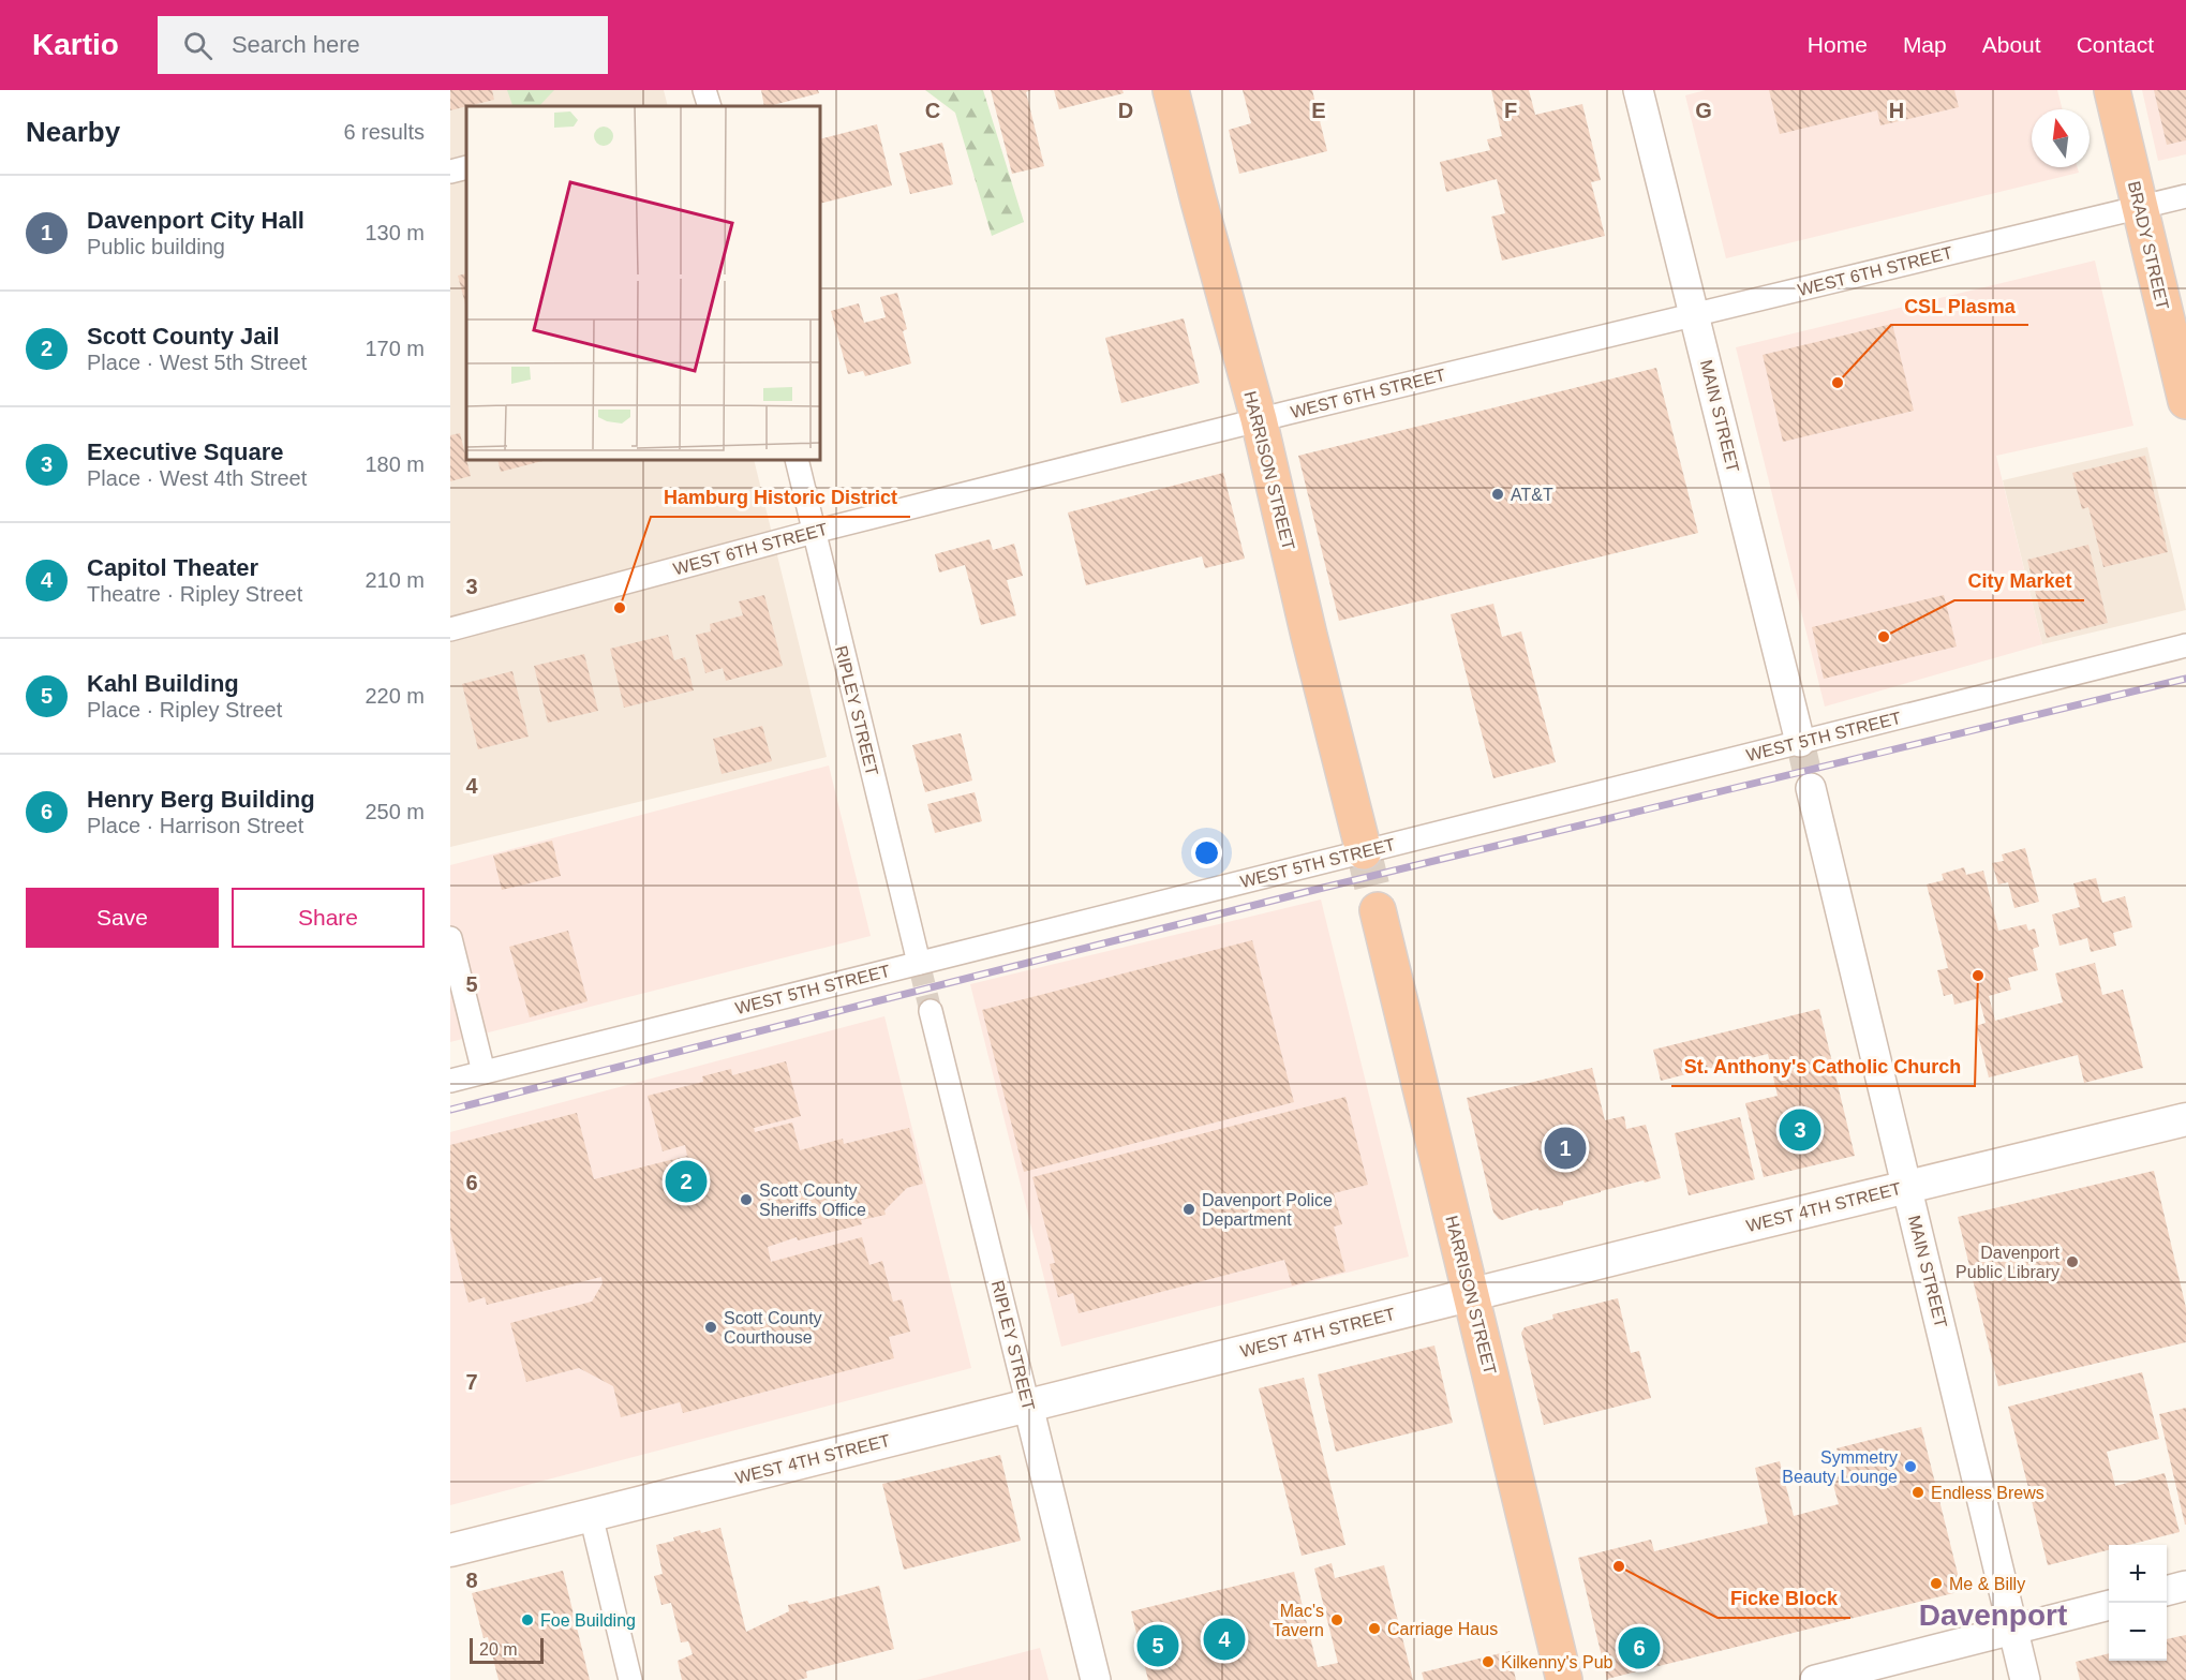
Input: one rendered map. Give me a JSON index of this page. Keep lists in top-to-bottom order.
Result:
{
  "streets": {
    "highway": ["BRADY STREET", "HARRISON STREET"],
    "main road": ["WEST 4TH STREET"],
    "street": [
      "WEST 6TH STREET",
      "MAIN STREET",
      "RIPLEY STREET",
      "WEST 5TH STREET"
    ]
  },
  "crossings": [
    ["BRADY STREET", "WEST 6TH STREET"],
    ["WEST 6TH STREET", "MAIN STREET"],
    ["WEST 6TH STREET", "HARRISON STREET"],
    ["WEST 6TH STREET", "RIPLEY STREET"],
    ["MAIN STREET", "WEST 5TH STREET"],
    ["MAIN STREET", "WEST 4TH STREET"],
    ["HARRISON STREET", "WEST 5TH STREET"],
    ["HARRISON STREET", "WEST 4TH STREET"],
    ["RIPLEY STREET", "WEST 5TH STREET"],
    ["RIPLEY STREET", "WEST 4TH STREET"]
  ],
  "districts": ["Davenport"],
  "places": [
    "CSL Plasma",
    "AT&T",
    "Hamburg Historic District",
    "City Market",
    "St. Anthony's Catholic Church",
    "Scott County Sheriffs Office",
    "Davenport Police Department",
    "Davenport Public Library",
    "Scott County Courthouse",
    "Symmetry Beauty Lounge",
    "Endless Brews",
    "Ficke Block",
    "Me & Billy",
    "Foe Building",
    "Mac's Tavern",
    "Carriage Haus",
    "Kilkenny's Pub"
  ],
  "scale_bar": "20 m",
  "north": "top",
  "page": {
    "header": "Kartio",
    "search": "Search here",
    "nav": [
      "Home",
      "Map",
      "About",
      "Contact"
    ],
    "heading": ["Nearby", "6 results"],
    "list": [
      {
        "mark": "1",
        "name": "Davenport City Hall",
        "note": "Public building",
        "value": "130 m"
      },
      {
        "mark": "2",
        "name": "Scott County Jail",
        "note": "Place · West 5th Street",
        "value": "170 m"
      },
      {
        "mark": "3",
        "name": "Executive Square",
        "note": "Place · West 4th Street",
        "value": "180 m"
      },
      {
        "mark": "4",
        "name": "Capitol Theater",
        "note": "Theatre · Ripley Street",
        "value": "210 m"
      },
      {
        "mark": "5",
        "name": "Kahl Building",
        "note": "Place · Ripley Street",
        "value": "220 m"
      },
      {
        "mark": "6",
        "name": "Henry Berg Building",
        "note": "Place · Harrison Street",
        "value": "250 m"
      }
    ],
    "buttons": ["Save", "Share"],
    "pins": [
      "3",
      "1",
      "2",
      "4",
      "5",
      "6"
    ],
    "map_buttons": ["+", "−"],
    "scale": "20 m"
  },
  "grid": {
    "columns": [
      "C",
      "D",
      "E",
      "F",
      "G",
      "H"
    ],
    "rows": [
      "3",
      "4",
      "5",
      "6",
      "7",
      "8"
    ]
  }
}
